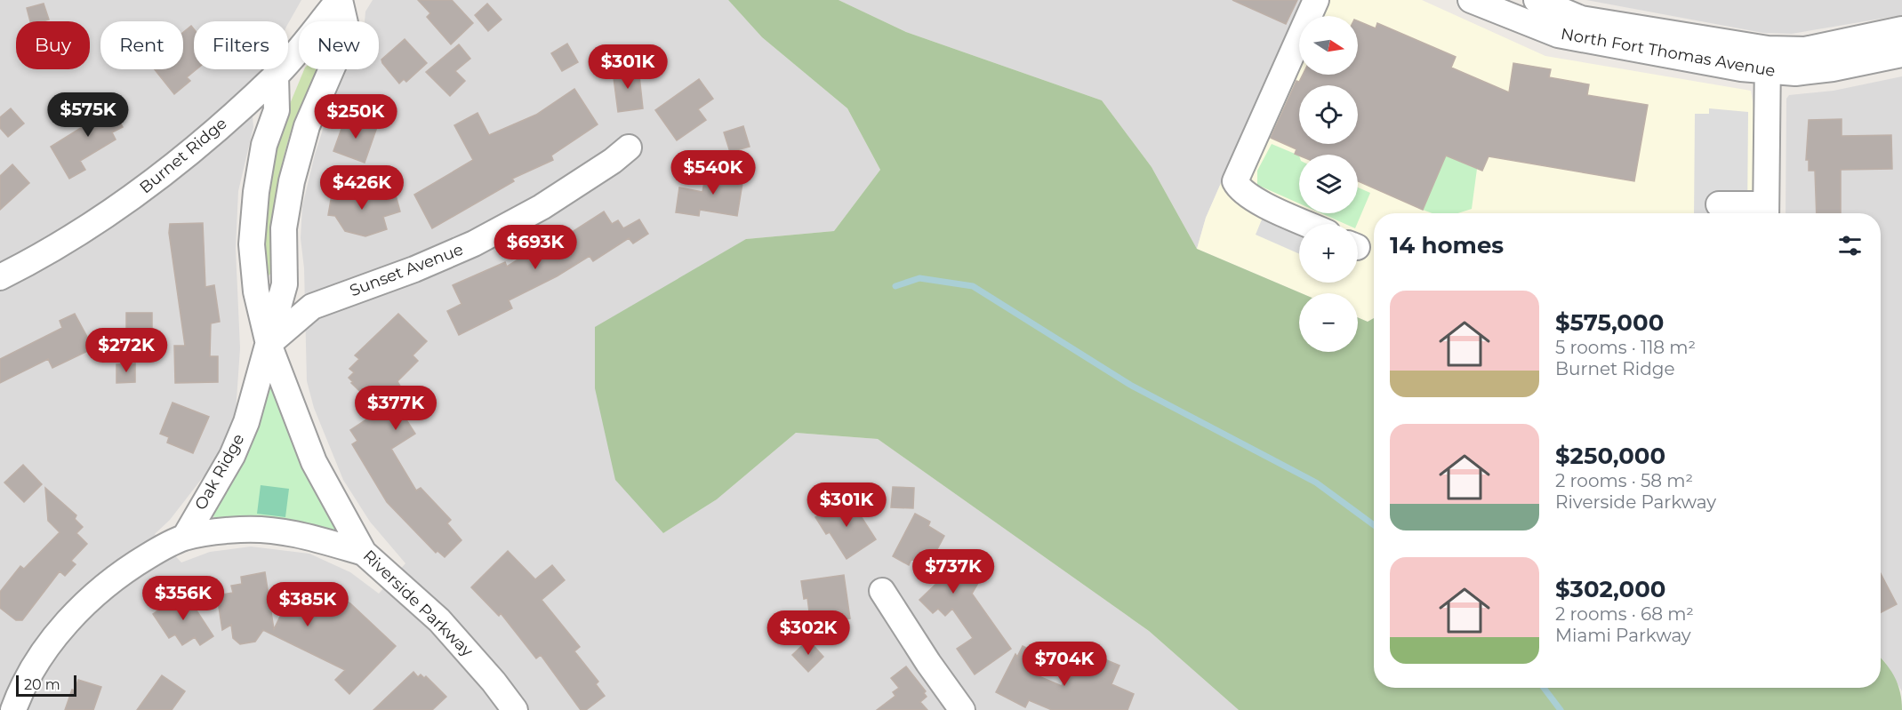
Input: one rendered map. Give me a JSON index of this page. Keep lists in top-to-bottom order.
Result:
{
  "streets": {
    "street": [
      "North Fort Thomas Avenue",
      "Burnet Ridge",
      "Sunset Avenue",
      "Oak Ridge",
      "Riverside Parkway"
    ]
  },
  "crossings": [
    ["Burnet Ridge", "Riverside Parkway"],
    ["Sunset Avenue", "Oak Ridge"],
    ["Sunset Avenue", "Riverside Parkway"],
    ["Oak Ridge", "Riverside Parkway"]
  ],
  "scale_bar": "20 m",
  "north": "right",
  "page": {
    "map_buttons": ["+", "−"],
    "chip": [
      "Buy",
      "Rent",
      "Filters",
      "New"
    ],
    "price": [
      "$301K",
      "$575K",
      "$250K",
      "$540K",
      "$426K",
      "$693K",
      "$272K",
      "$377K",
      "$301K",
      "$737K",
      "$356K",
      "$385K",
      "$302K",
      "$704K"
    ],
    "heading": "14 homes",
    "list": [
      {
        "name": "$575,000",
        "note": "5 rooms · 118 m² · Burnet Ridge"
      },
      {
        "name": "$250,000",
        "note": "2 rooms · 58 m² · Riverside Parkway"
      },
      {
        "name": "$302,000",
        "note": "2 rooms · 68 m² · Miami Parkway"
      }
    ],
    "scale": "20 m"
  }
}
